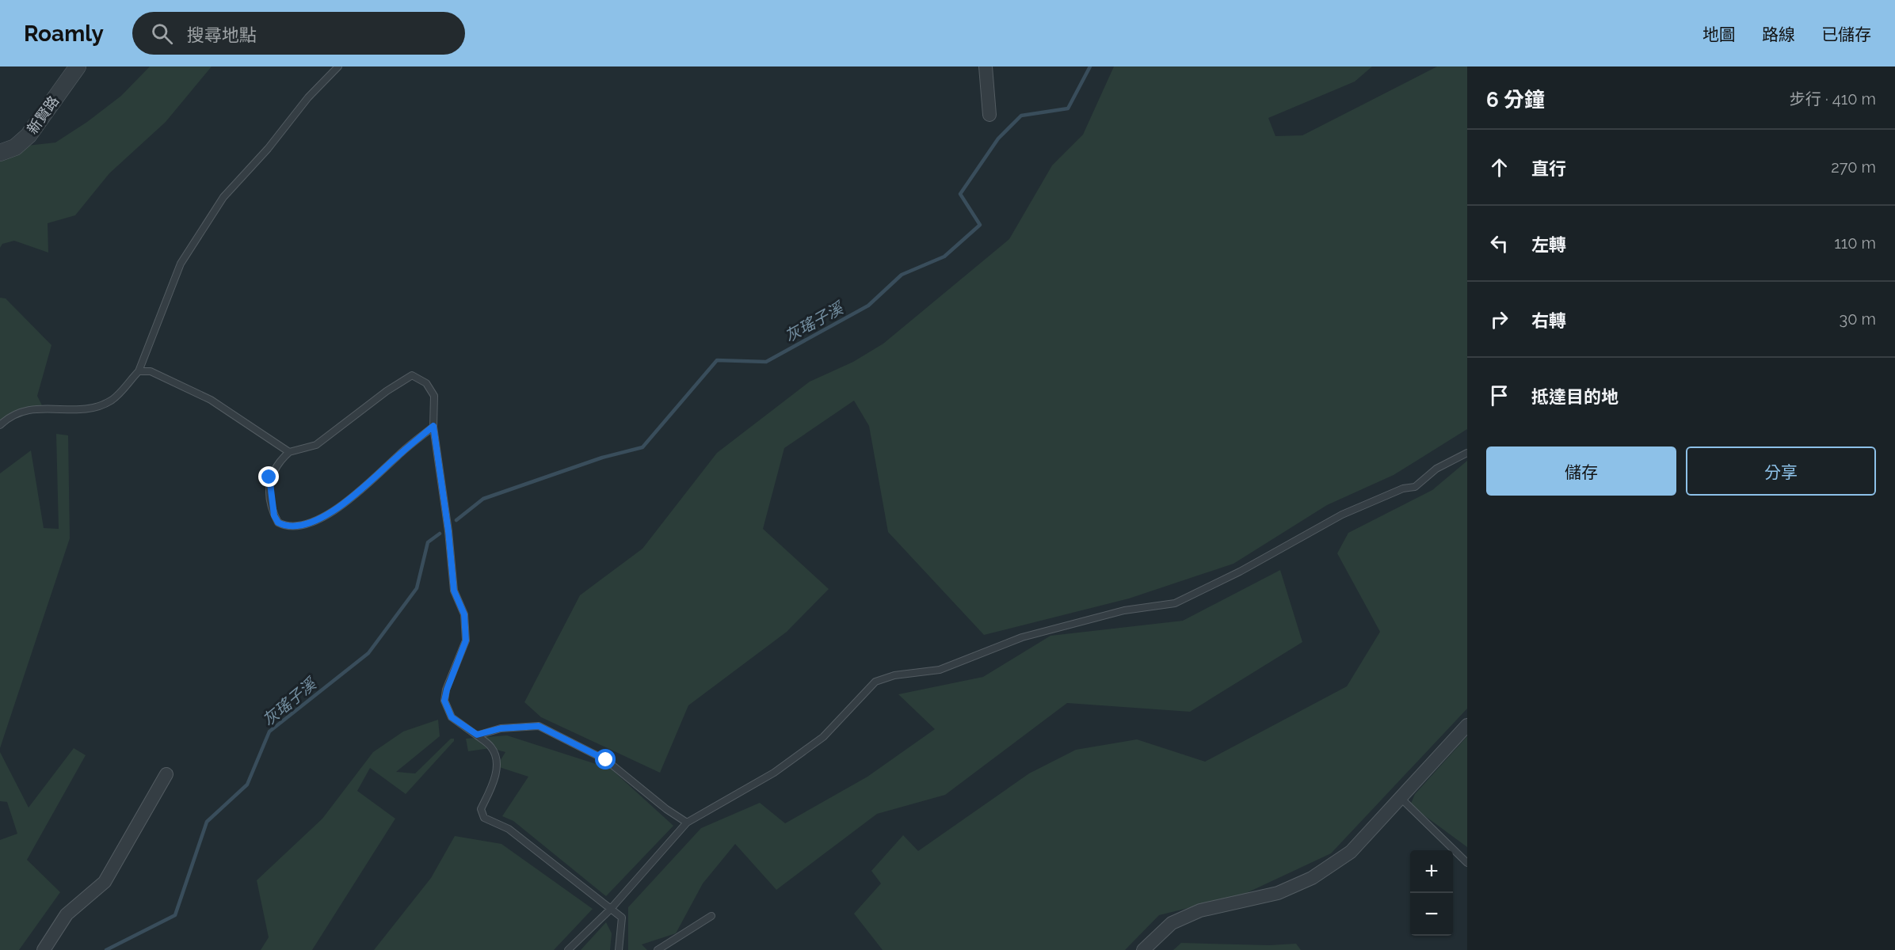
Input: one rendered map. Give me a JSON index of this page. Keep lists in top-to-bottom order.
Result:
{
  "streets": {
    "street": ["新賢路"]
  },
  "water": ["灰瑤子溪"],
  "page": {
    "header": "Roamly",
    "search": "搜尋地點",
    "nav": ["地圖", "路線", "已儲存"],
    "heading": ["6 分鐘", "步行 · 410 m"],
    "list": [
      ["直行", "270 m"],
      ["左轉", "110 m"],
      ["右轉", "30 m"],
      "抵達目的地"
    ],
    "buttons": ["儲存", "分享"],
    "map_buttons": ["+", "−"]
  }
}
